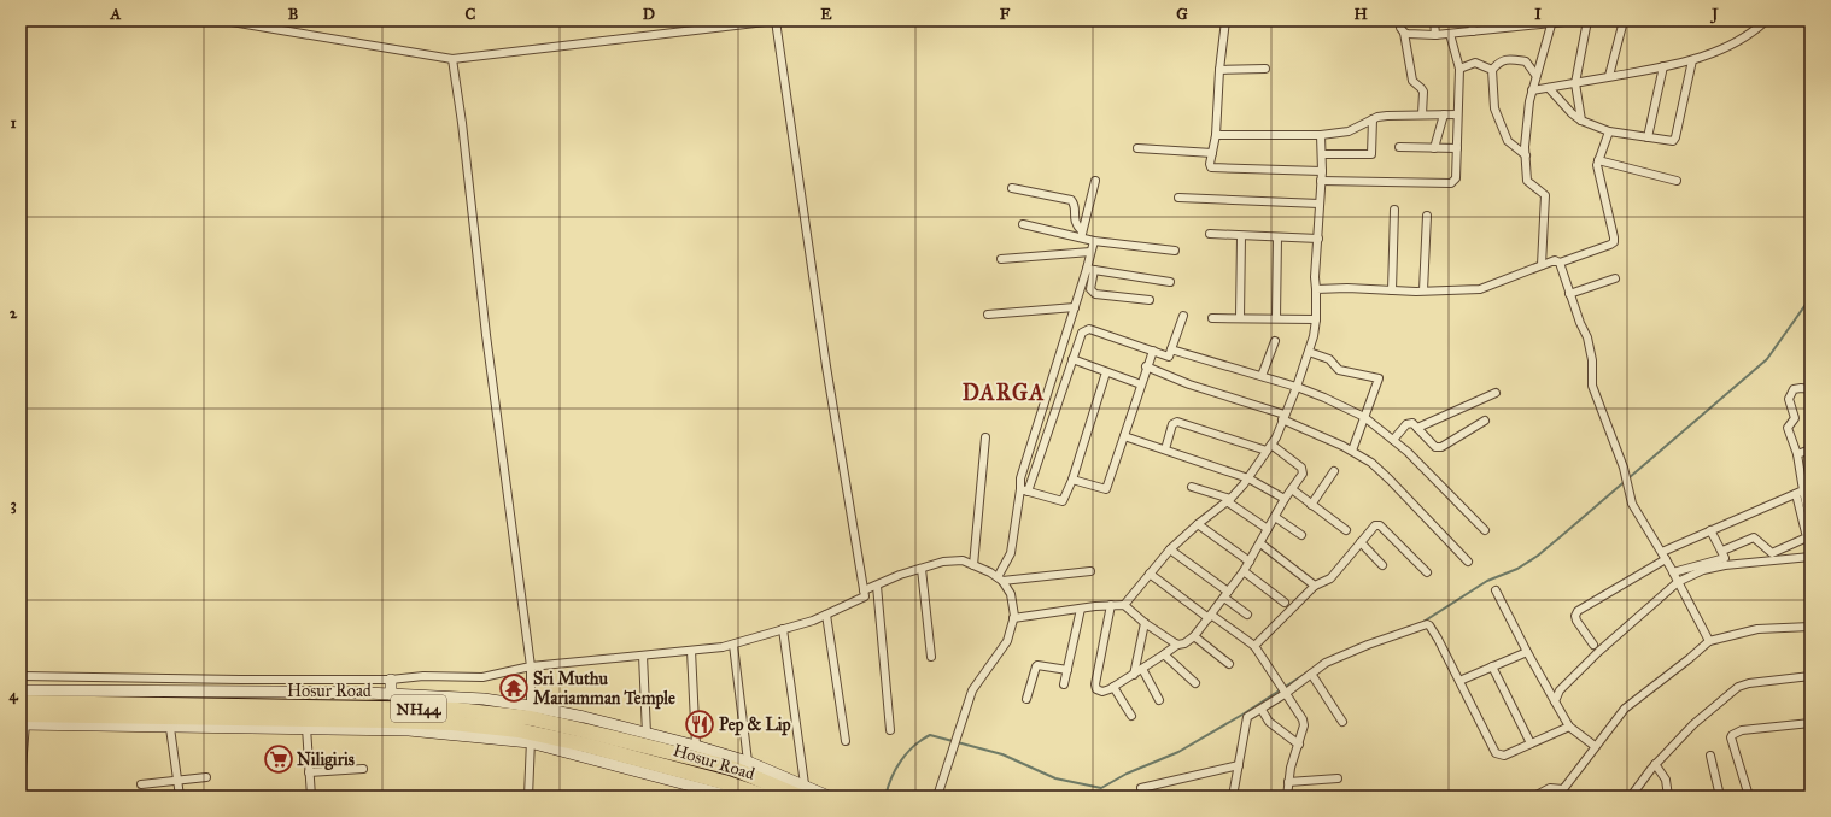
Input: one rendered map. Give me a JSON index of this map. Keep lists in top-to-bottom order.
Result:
{
  "streets": {
    "highway": ["Hosur Road", "NH44"]
  },
  "districts": ["DARGA"],
  "places": {
    "temple": ["Sri Muthu Mariamman Temple"],
    "restaurant": ["Pep & Lip"],
    "supermarket": ["Niligiris"]
  },
  "grid": {
    "columns": [
      "A",
      "B",
      "C",
      "D",
      "E",
      "F",
      "G",
      "H",
      "I",
      "J"
    ],
    "rows": [
      "1",
      "2",
      "3",
      "4"
    ]
  }
}
